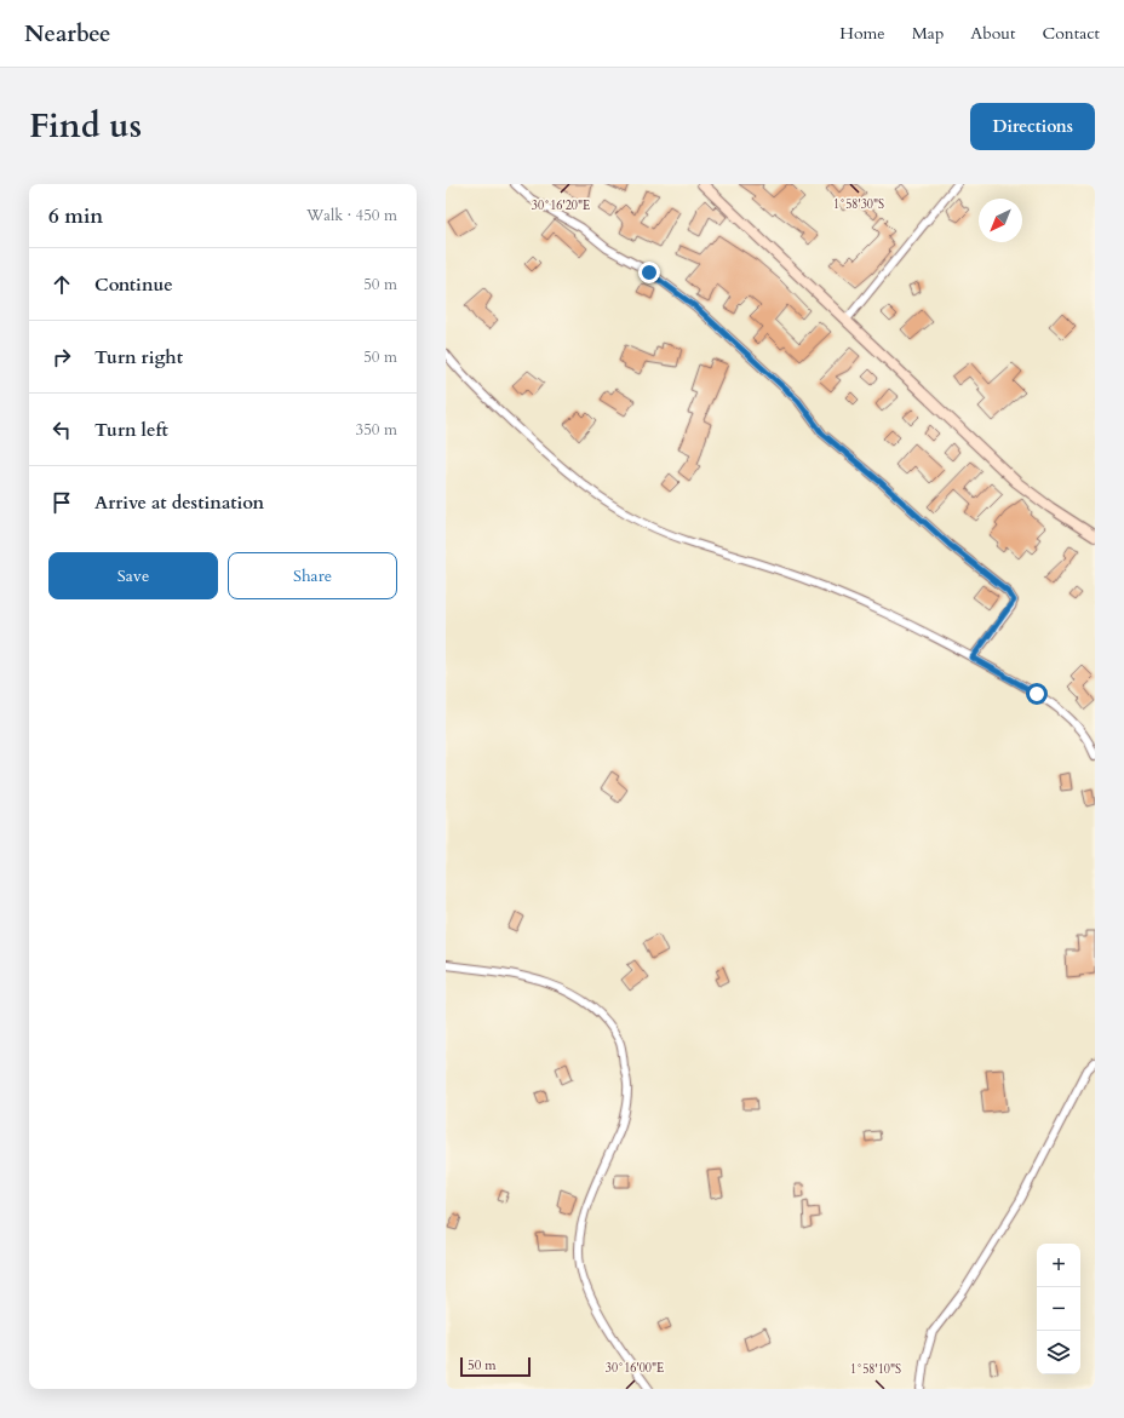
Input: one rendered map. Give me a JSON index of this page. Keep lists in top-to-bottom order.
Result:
{
  "scale_bar": "50 m",
  "north": "bottom left",
  "page": {
    "header": "Nearbee",
    "nav": [
      "Home",
      "Map",
      "About",
      "Contact"
    ],
    "title": "Find us",
    "buttons": [
      "Directions",
      ["Save", "Share"]
    ],
    "heading": ["6 min", "Walk · 450 m"],
    "list": [
      ["Continue", "50 m"],
      ["Turn right", "50 m"],
      ["Turn left", "350 m"],
      "Arrive at destination"
    ],
    "map_buttons": ["+", "−"],
    "scale": "50 m"
  },
  "coordinates": [
    "1°58'30\"S",
    "30°16'20\"E",
    "30°16'00\"E",
    "1°58'10\"S"
  ]
}
